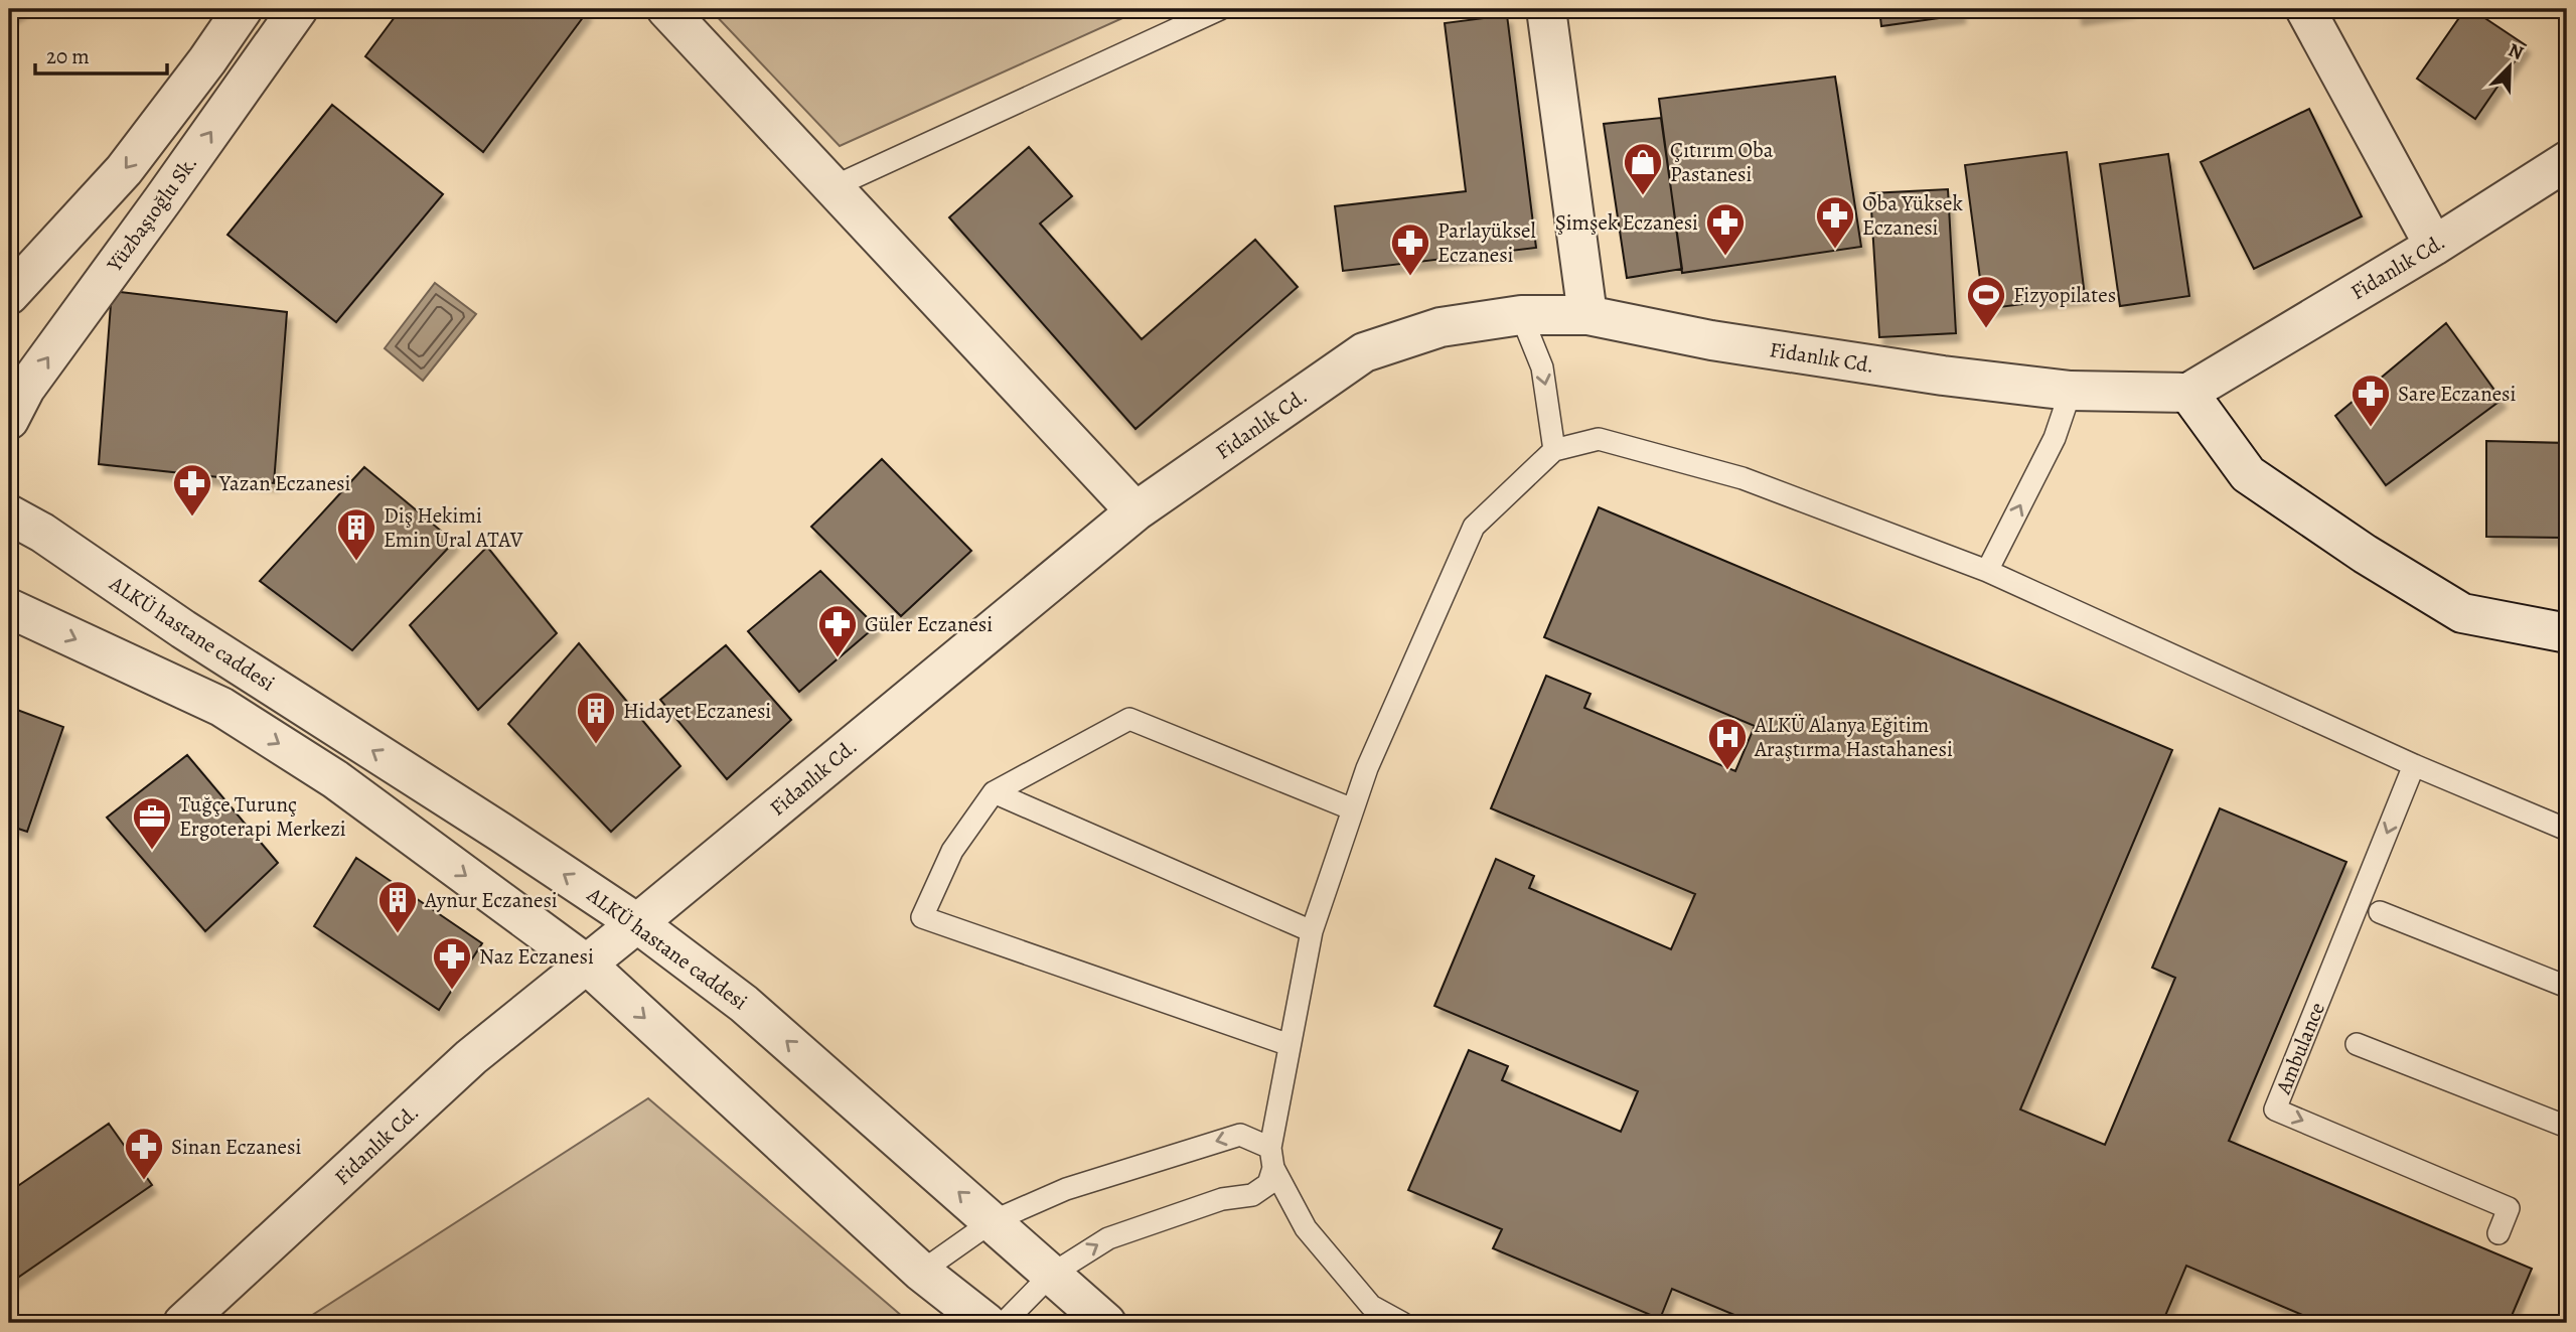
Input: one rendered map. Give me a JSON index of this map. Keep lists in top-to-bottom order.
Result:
{
  "streets": {
    "street": ["Yüzbaşıoğlu Sk.", "Fidanlık Cd.", "ALKÜ hastane caddesi"],
    "lane": ["Ambulance"]
  },
  "crossings": [
    ["Fidanlık Cd.", "ALKÜ hastane caddesi"]
  ],
  "places": {
    "shop": ["Çıtırım Oba Pastanesi"],
    "pharmacy": [
      "Oba Yüksek Eczanesi",
      "Şimşek Eczanesi",
      "Parlayüksel Eczanesi",
      "Sare Eczanesi",
      "Yazan Eczanesi",
      "Güler Eczanesi",
      "Naz Eczanesi",
      "Sinan Eczanesi"
    ],
    "sports": ["Fizyopilates"],
    "building": ["Diş Hekimi Emin Ural ATAV", "Hidayet Eczanesi", "Aynur Eczanesi"],
    "hospital": ["ALKÜ Alanya Eğitim Araştırma Hastahanesi"],
    "office": ["Tuğçe Turunç Ergoterapi Merkezi"]
  },
  "scale_bar": "20 m",
  "north": "top right"
}
